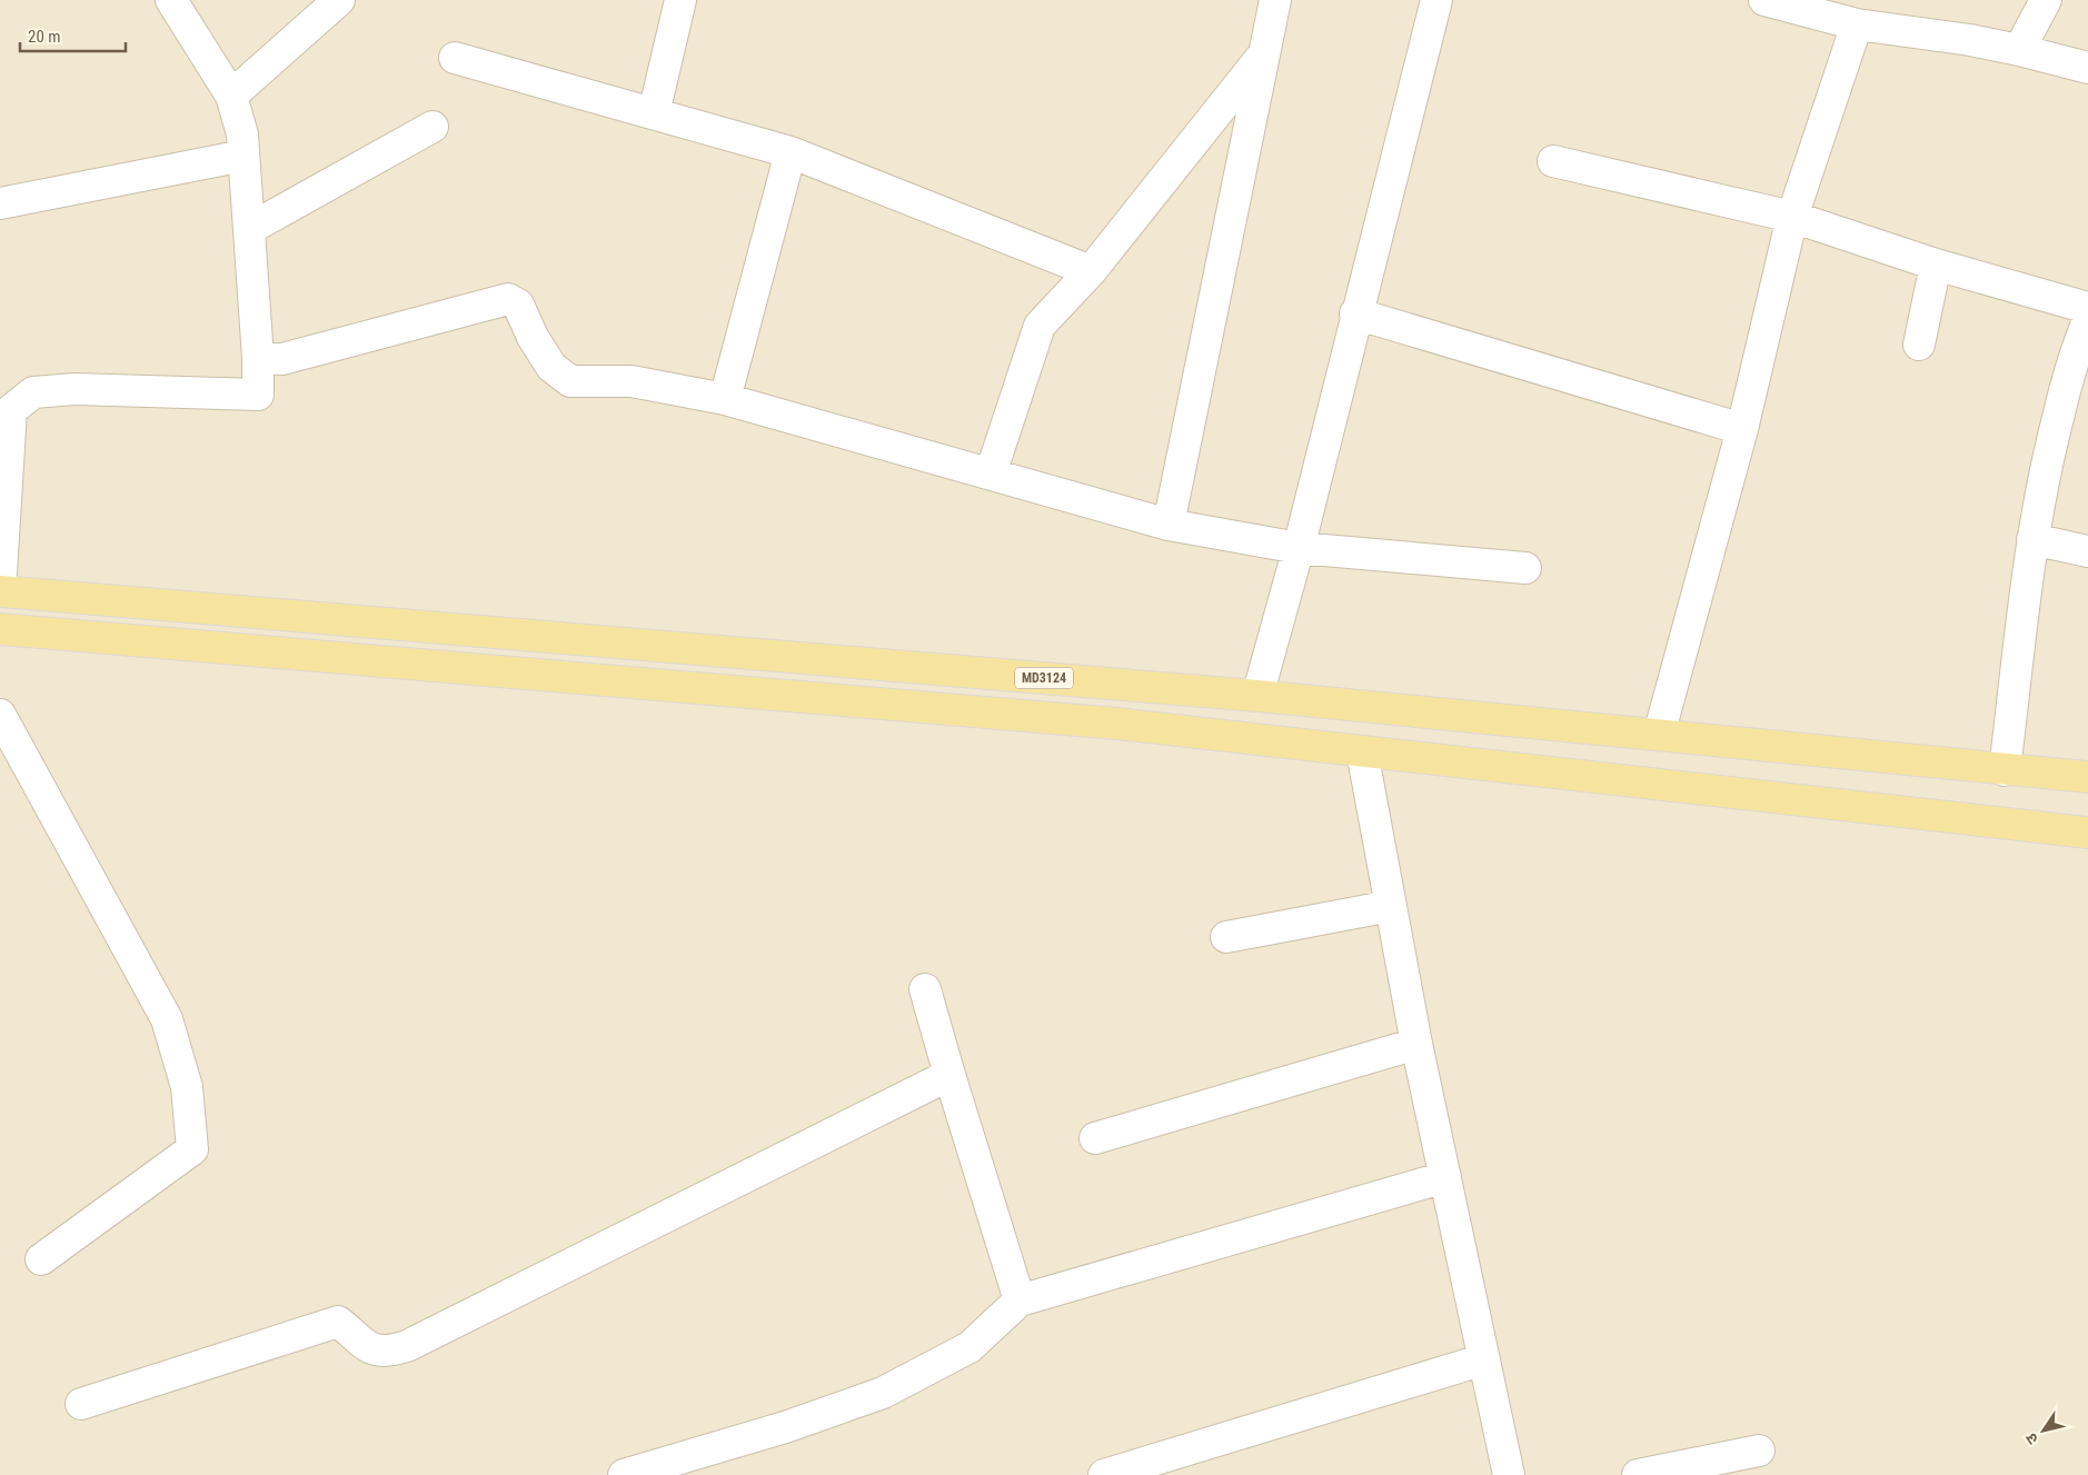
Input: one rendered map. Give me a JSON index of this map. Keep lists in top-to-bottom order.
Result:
{
  "streets": {
    "main road": ["MD3124"]
  },
  "scale_bar": "20 m",
  "north": "bottom left"
}
